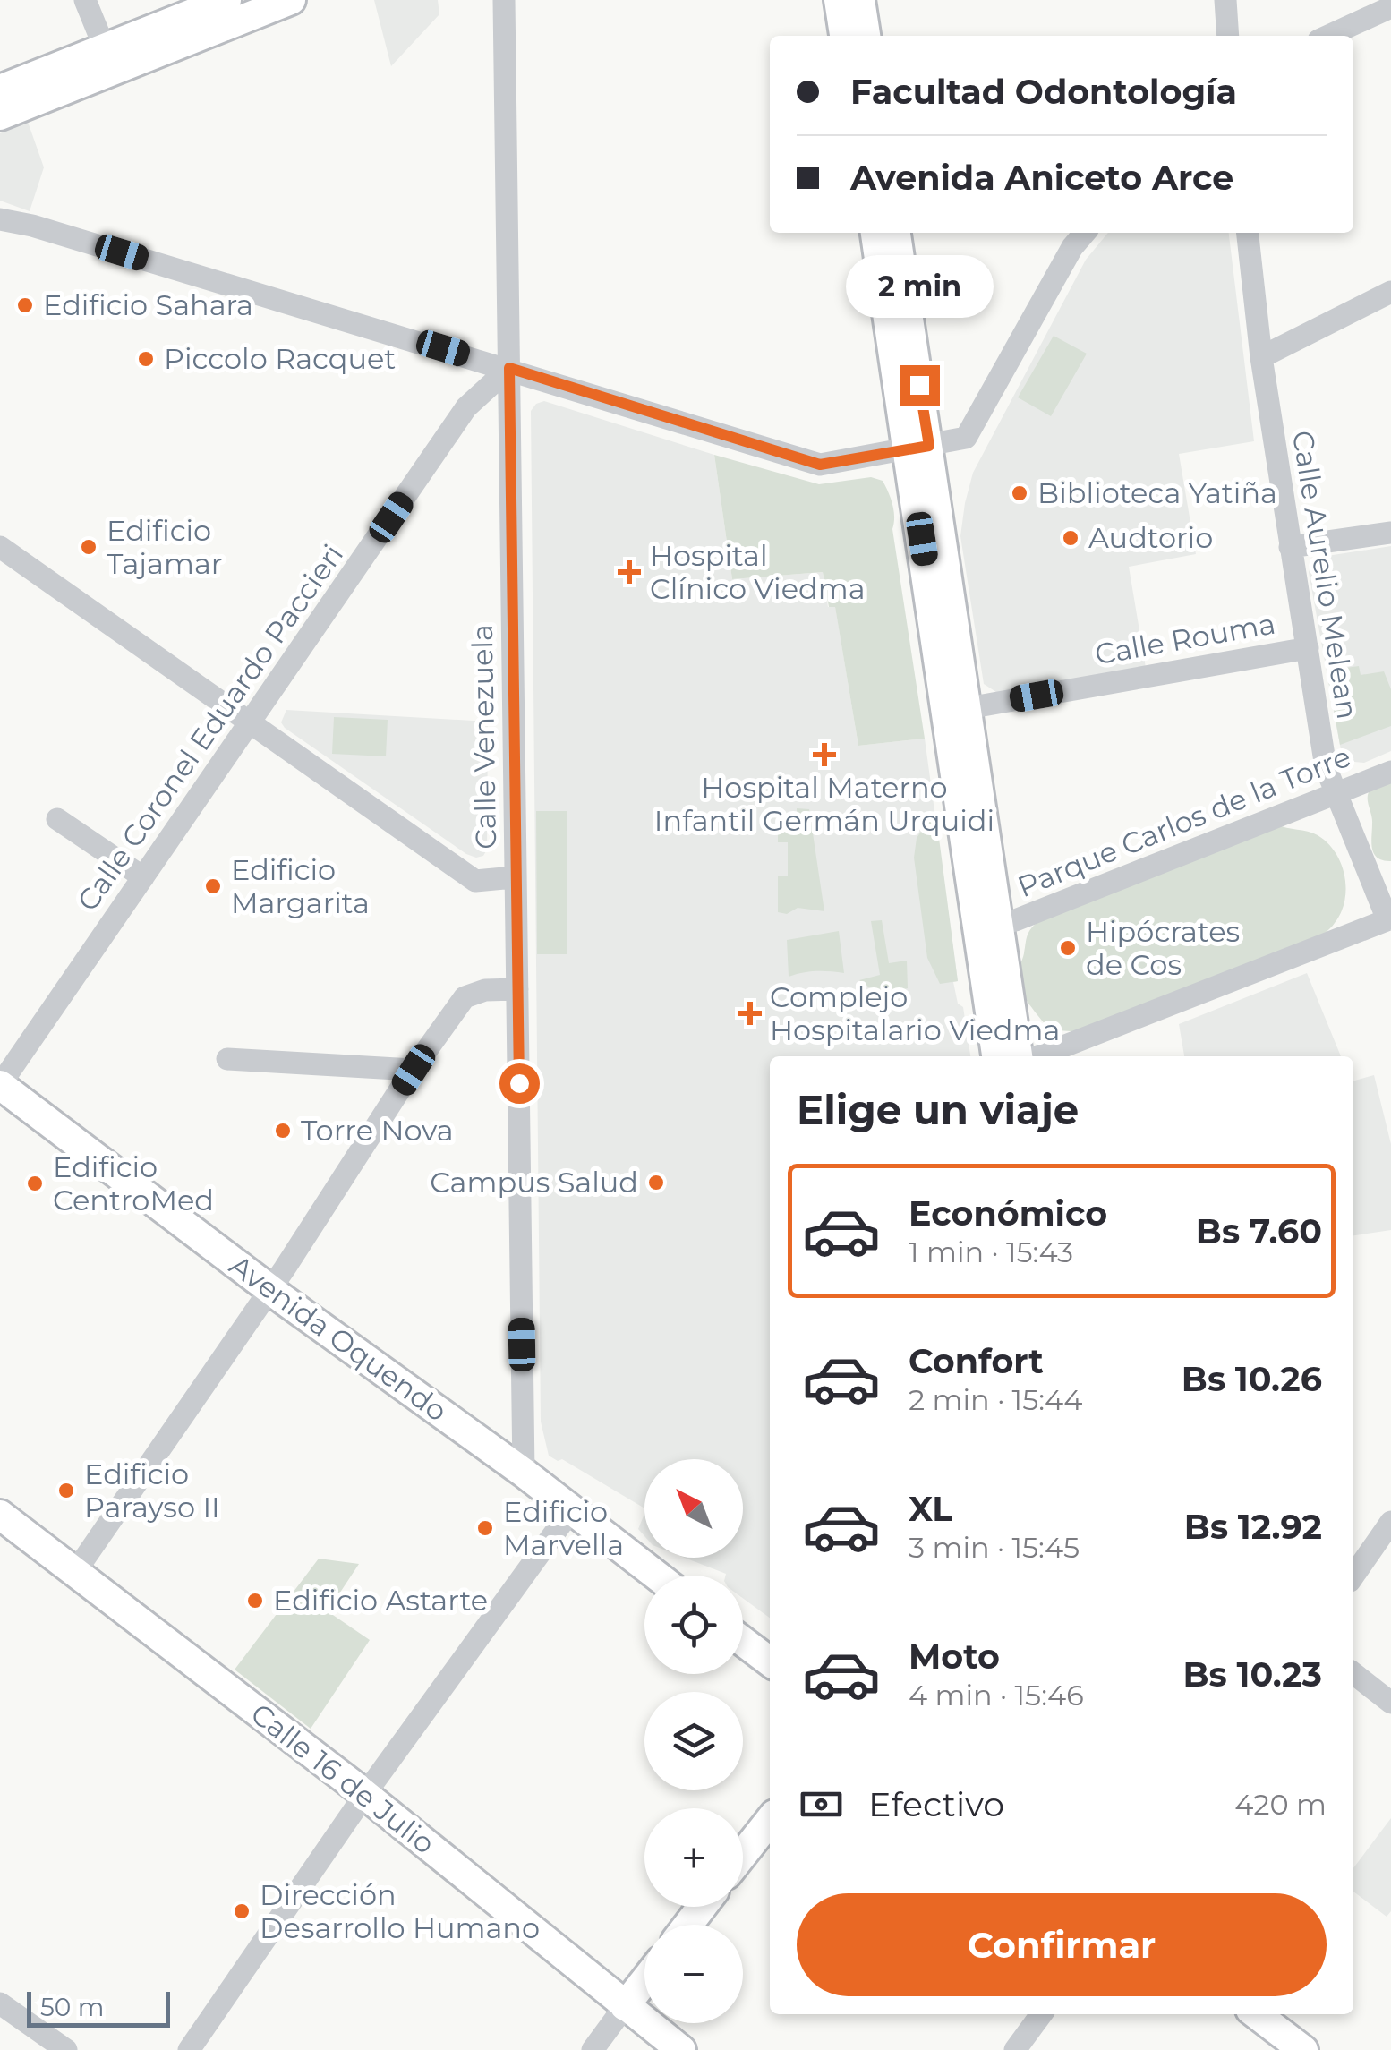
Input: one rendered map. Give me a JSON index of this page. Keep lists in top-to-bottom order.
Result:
{
  "streets": {
    "main road": ["Avenida Oquendo", "Calle 16 de Julio"],
    "street": [
      "Calle Aurelio Melean",
      "Calle Rouma",
      "Calle Coronel Eduardo Paccieri",
      "Calle Venezuela",
      "Parque Carlos de la Torre"
    ]
  },
  "crossings": [
    ["Calle Aurelio Melean", "Calle Rouma"],
    ["Calle Aurelio Melean", "Parque Carlos de la Torre"],
    ["Calle Coronel Eduardo Paccieri", "Calle Venezuela"],
    ["Calle Coronel Eduardo Paccieri", "Avenida Oquendo"],
    ["Calle Venezuela", "Avenida Oquendo"]
  ],
  "places": {
    "other": [
      "Edificio Sahara",
      "Piccolo Racquet",
      "Biblioteca Yatiña",
      "Audtorio",
      "Edificio Tajamar",
      "Edificio Margarita",
      "Hipócrates de Cos",
      "Torre Nova",
      "Campus Salud",
      "Edificio CentroMed",
      "Edificio Parayso II",
      "Edificio Marvella",
      "Edificio Astarte",
      "Dirección Desarrollo Humano"
    ],
    "health": ["Hospital Clínico Viedma", "Hospital Materno Infantil Germán Urquidi", "Complejo Hospitalario Viedma"]
  },
  "scale_bar": "50 m",
  "north": "top left",
  "page": {
    "banner": ["Facultad Odontología", "Avenida Aniceto Arce"],
    "bubble": "2 min",
    "heading": "Elige un viaje",
    "list": [
      {
        "name": "Económico",
        "note": "1 min · 15:43",
        "value": "Bs 7.60"
      },
      {
        "name": "Confort",
        "note": "2 min · 15:44",
        "value": "Bs 10.26"
      },
      {
        "name": "XL",
        "note": "3 min · 15:45",
        "value": "Bs 12.92"
      },
      {
        "name": "Moto",
        "note": "4 min · 15:46",
        "value": "Bs 10.23"
      }
    ],
    "map_buttons": ["+", "−"],
    "pay": ["Efectivo", "420 m"],
    "buttons": "Confirmar",
    "scale": "50 m"
  }
}
